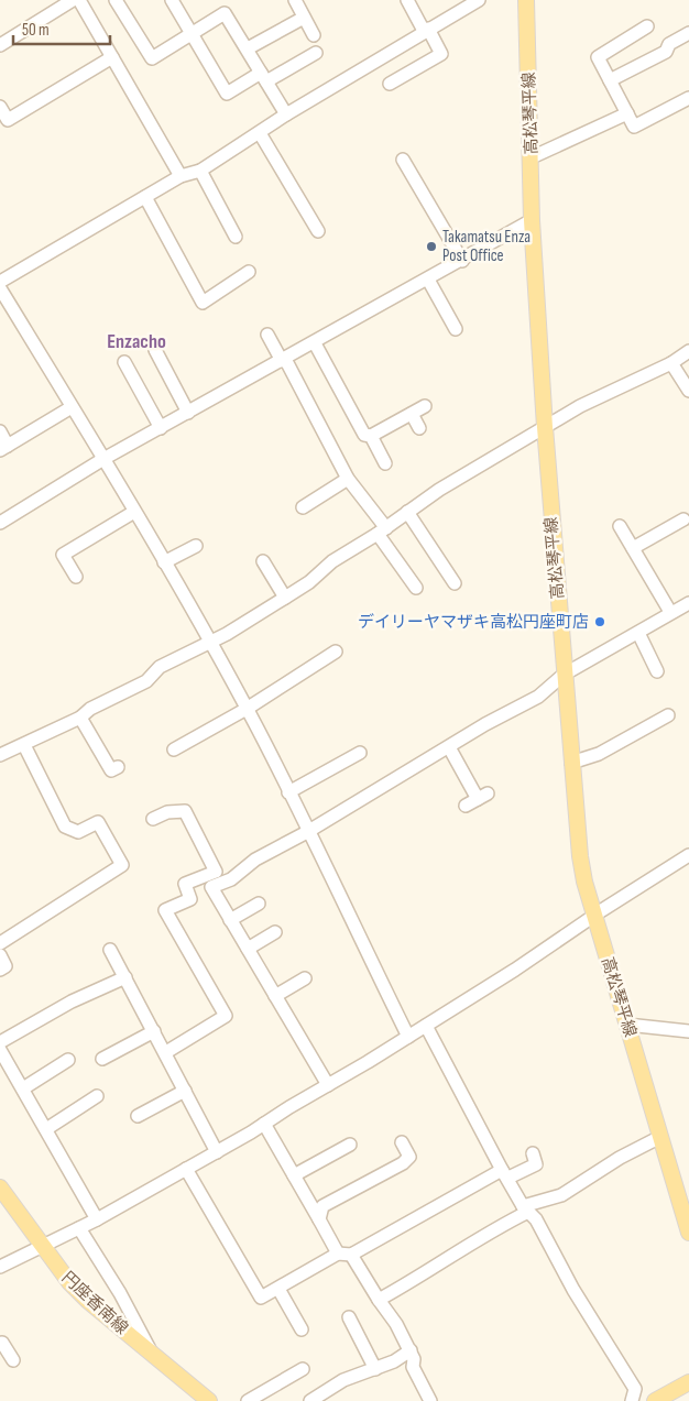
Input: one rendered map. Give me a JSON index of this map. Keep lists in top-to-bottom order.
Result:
{
  "streets": {
    "main road": ["高松琴平線", "円座香南線"]
  },
  "districts": ["Enzacho"],
  "places": ["Takamatsu Enza Post Office", "デイリーヤマザキ高松円座町店"],
  "scale_bar": "50 m"
}
